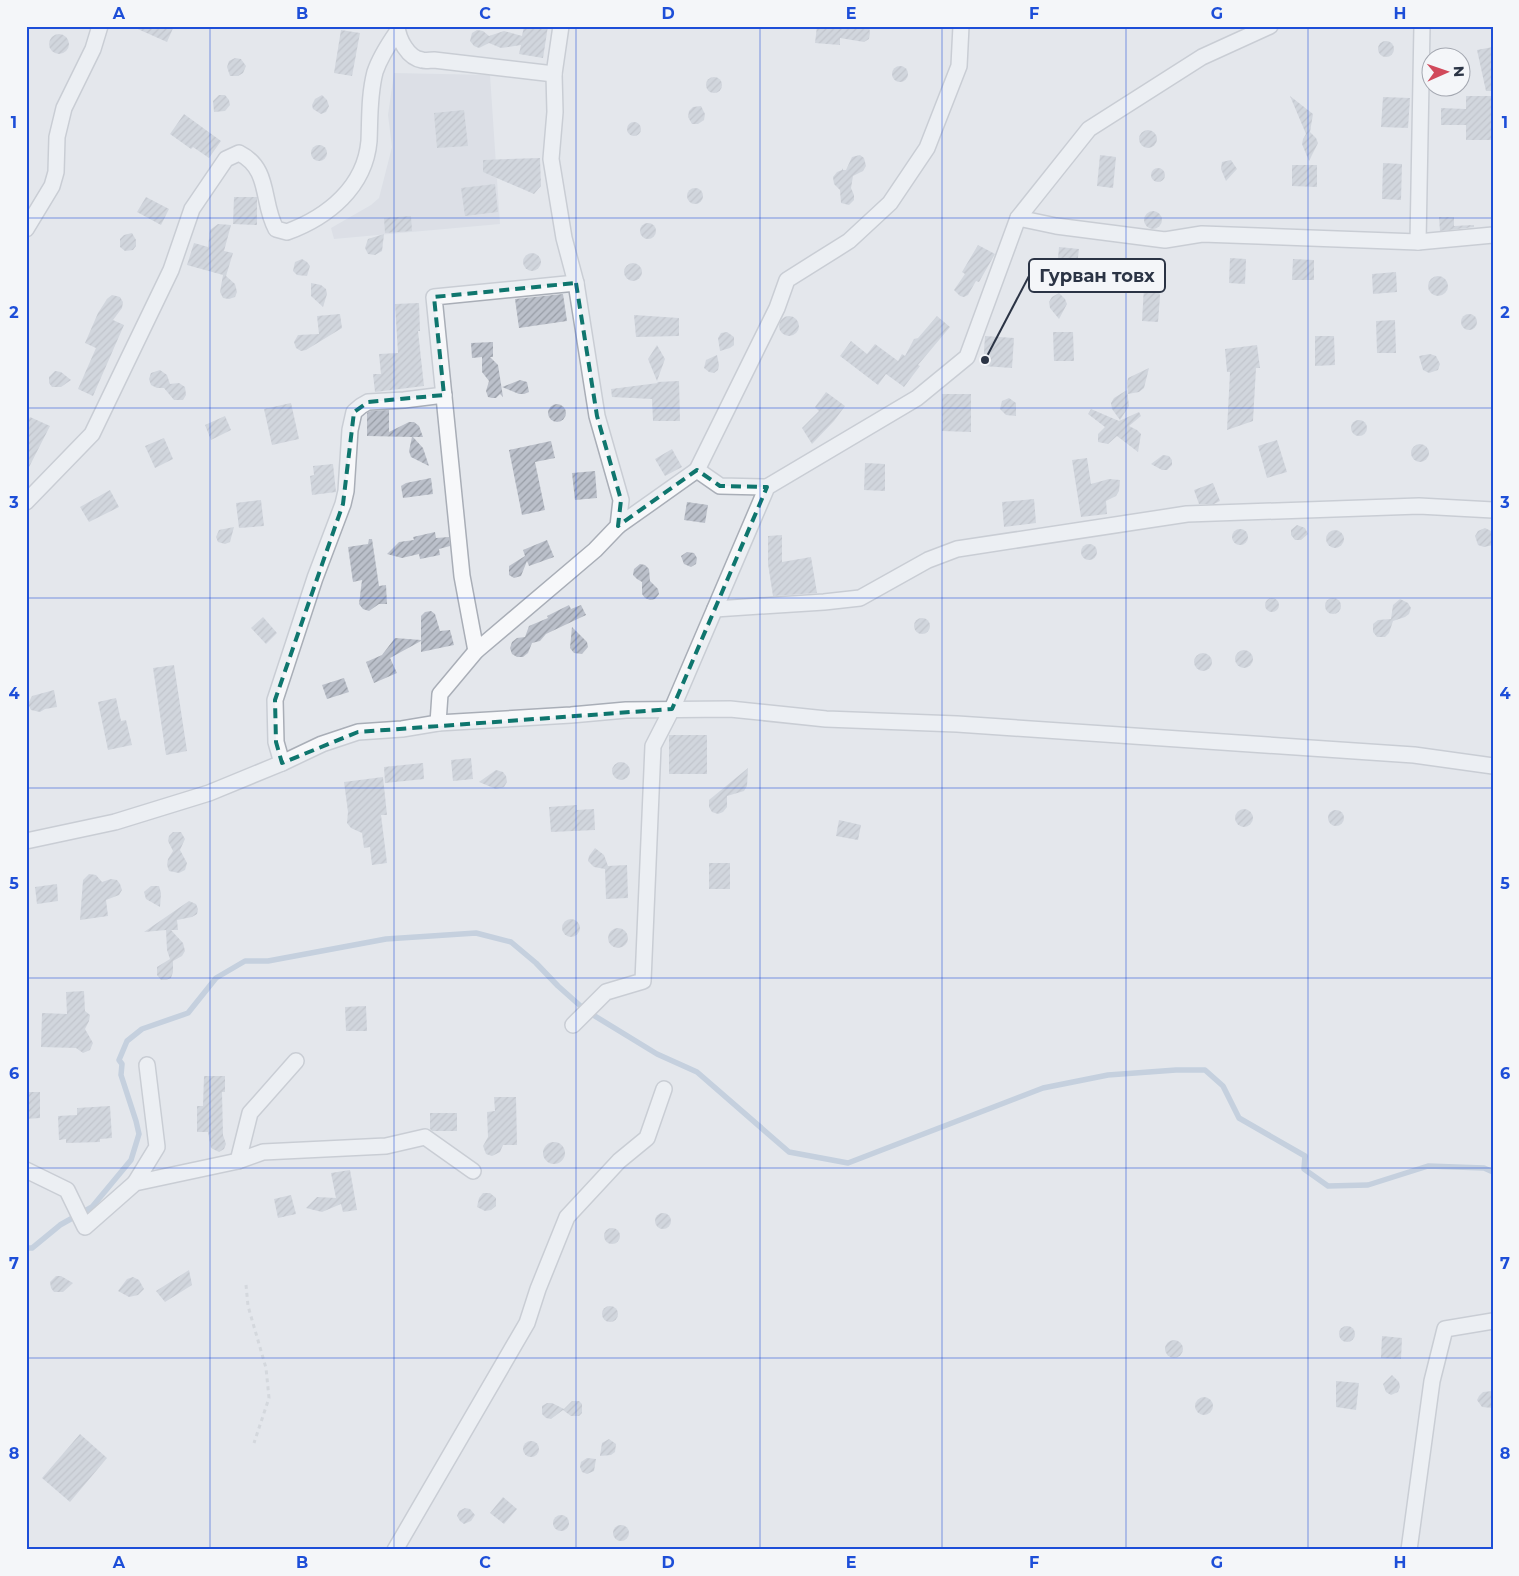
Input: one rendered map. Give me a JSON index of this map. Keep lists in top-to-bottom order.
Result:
{
  "places": ["Гурван товх"],
  "north": "right",
  "grid": {
    "columns": [
      "A",
      "B",
      "C",
      "D",
      "E",
      "F",
      "G",
      "H"
    ],
    "rows": [
      "1",
      "2",
      "3",
      "4",
      "5",
      "6",
      "7",
      "8"
    ]
  }
}
